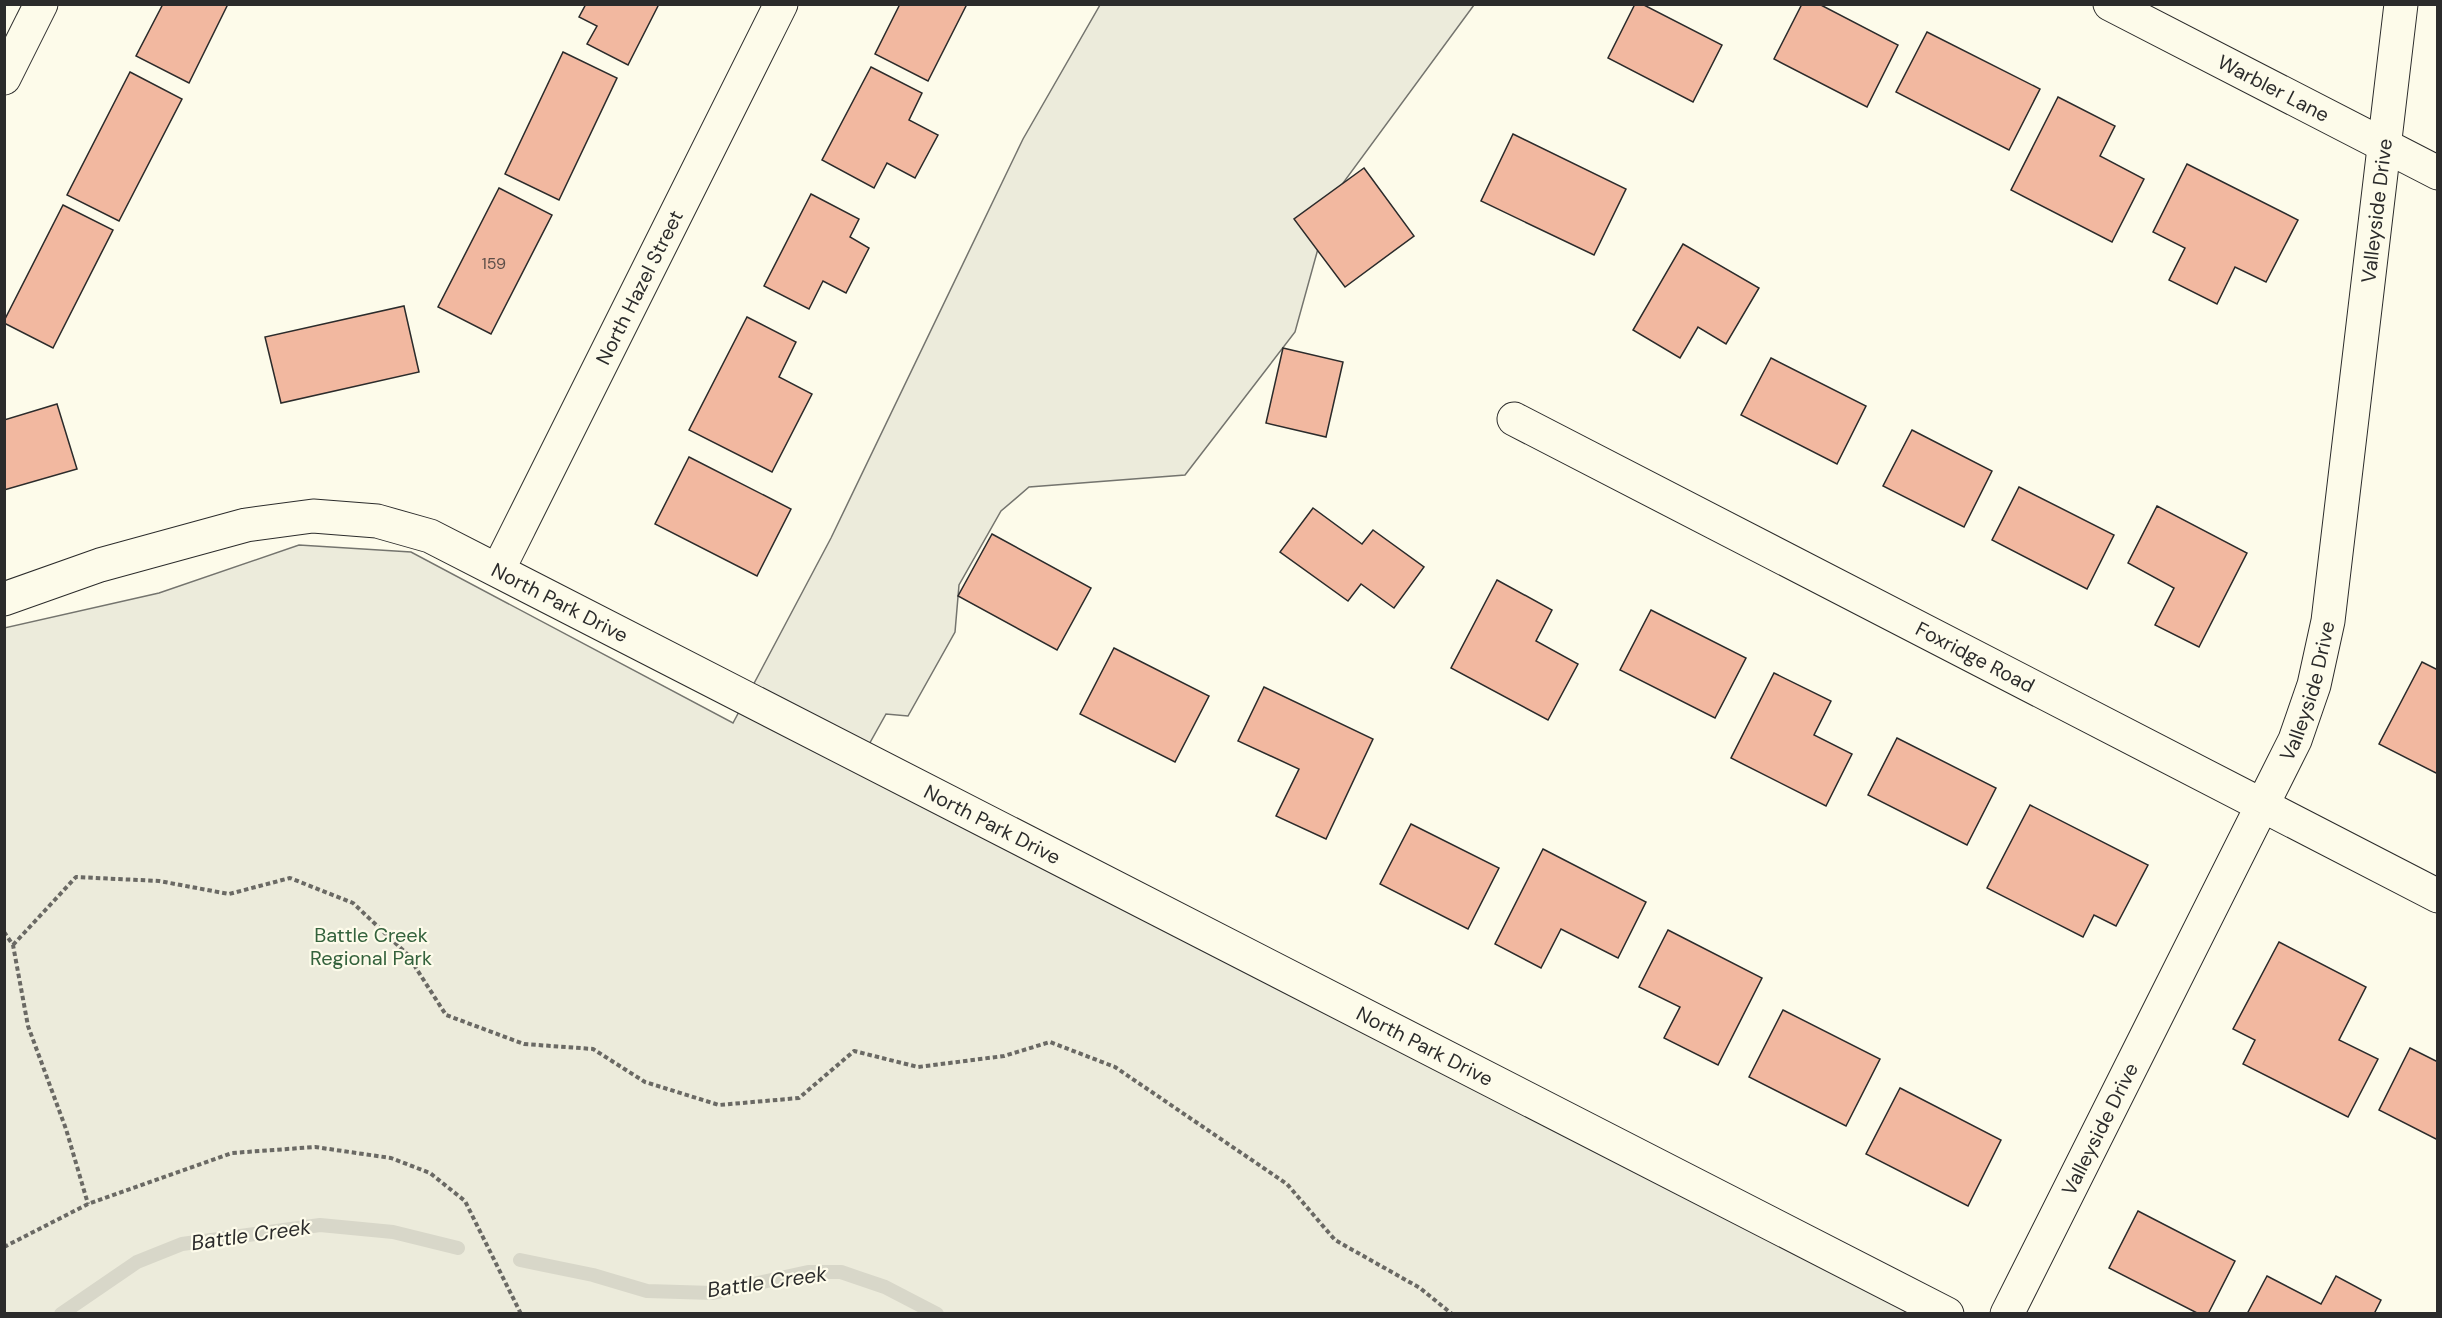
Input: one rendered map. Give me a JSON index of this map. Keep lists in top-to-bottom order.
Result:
{
  "streets": {
    "street": [
      "Warbler Lane",
      "Valleyside Drive",
      "North Hazel Street",
      "North Park Drive",
      "Foxridge Road"
    ]
  },
  "crossings": [
    ["Warbler Lane", "Valleyside Drive"],
    ["Valleyside Drive", "Foxridge Road"],
    ["North Hazel Street", "North Park Drive"]
  ],
  "water": ["Battle Creek"],
  "parks": ["Battle Creek Regional Park"],
  "house_numbers": ["159"]
}
